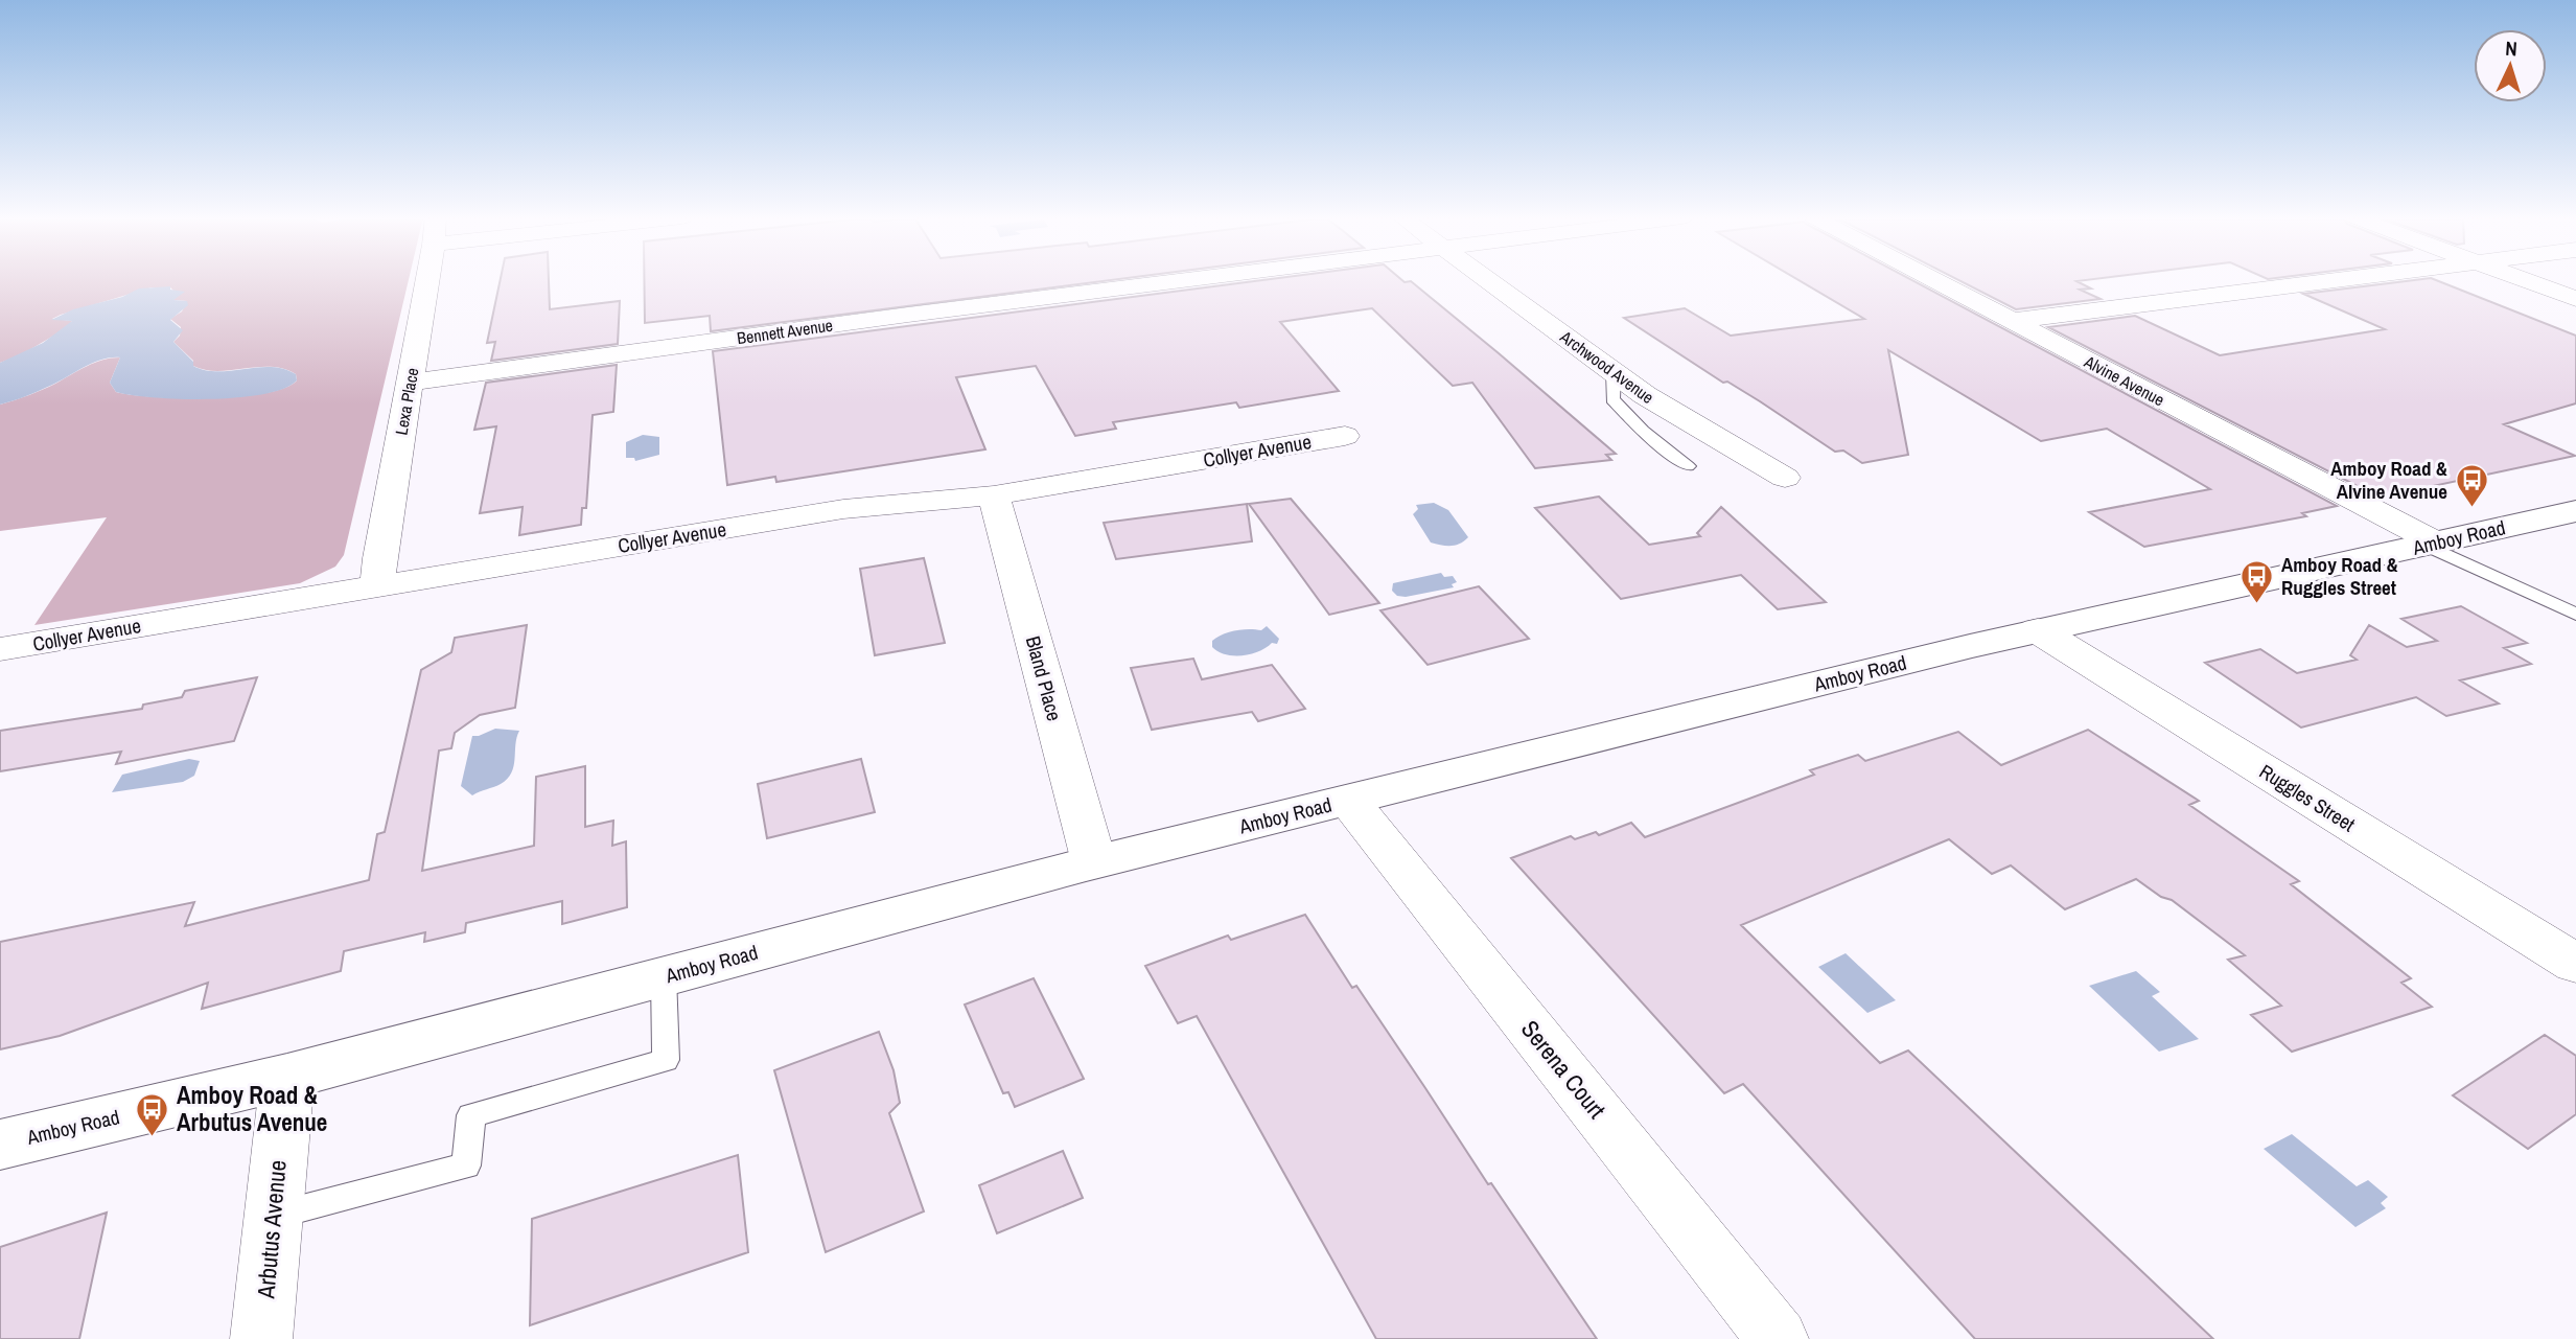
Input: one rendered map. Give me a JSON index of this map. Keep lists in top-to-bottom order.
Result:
{
  "streets": {
    "main road": ["Amboy Road"],
    "street": [
      "Bennett Avenue",
      "Archwood Avenue",
      "Alvine Avenue",
      "Lexa Place",
      "Collyer Avenue",
      "Bland Place",
      "Ruggles Street",
      "Serena Court",
      "Arbutus Avenue"
    ]
  },
  "crossings": [
    ["Bennett Avenue", "Lexa Place"],
    ["Alvine Avenue", "Amboy Road"],
    ["Lexa Place", "Collyer Avenue"],
    ["Collyer Avenue", "Bland Place"],
    ["Amboy Road", "Bland Place"],
    ["Amboy Road", "Ruggles Street"],
    ["Amboy Road", "Serena Court"],
    ["Amboy Road", "Arbutus Avenue"]
  ],
  "places": {
    "bus stop": ["Amboy Road & Alvine Avenue", "Amboy Road & Ruggles Street", "Amboy Road & Arbutus Avenue"]
  },
  "north": "top"
}
